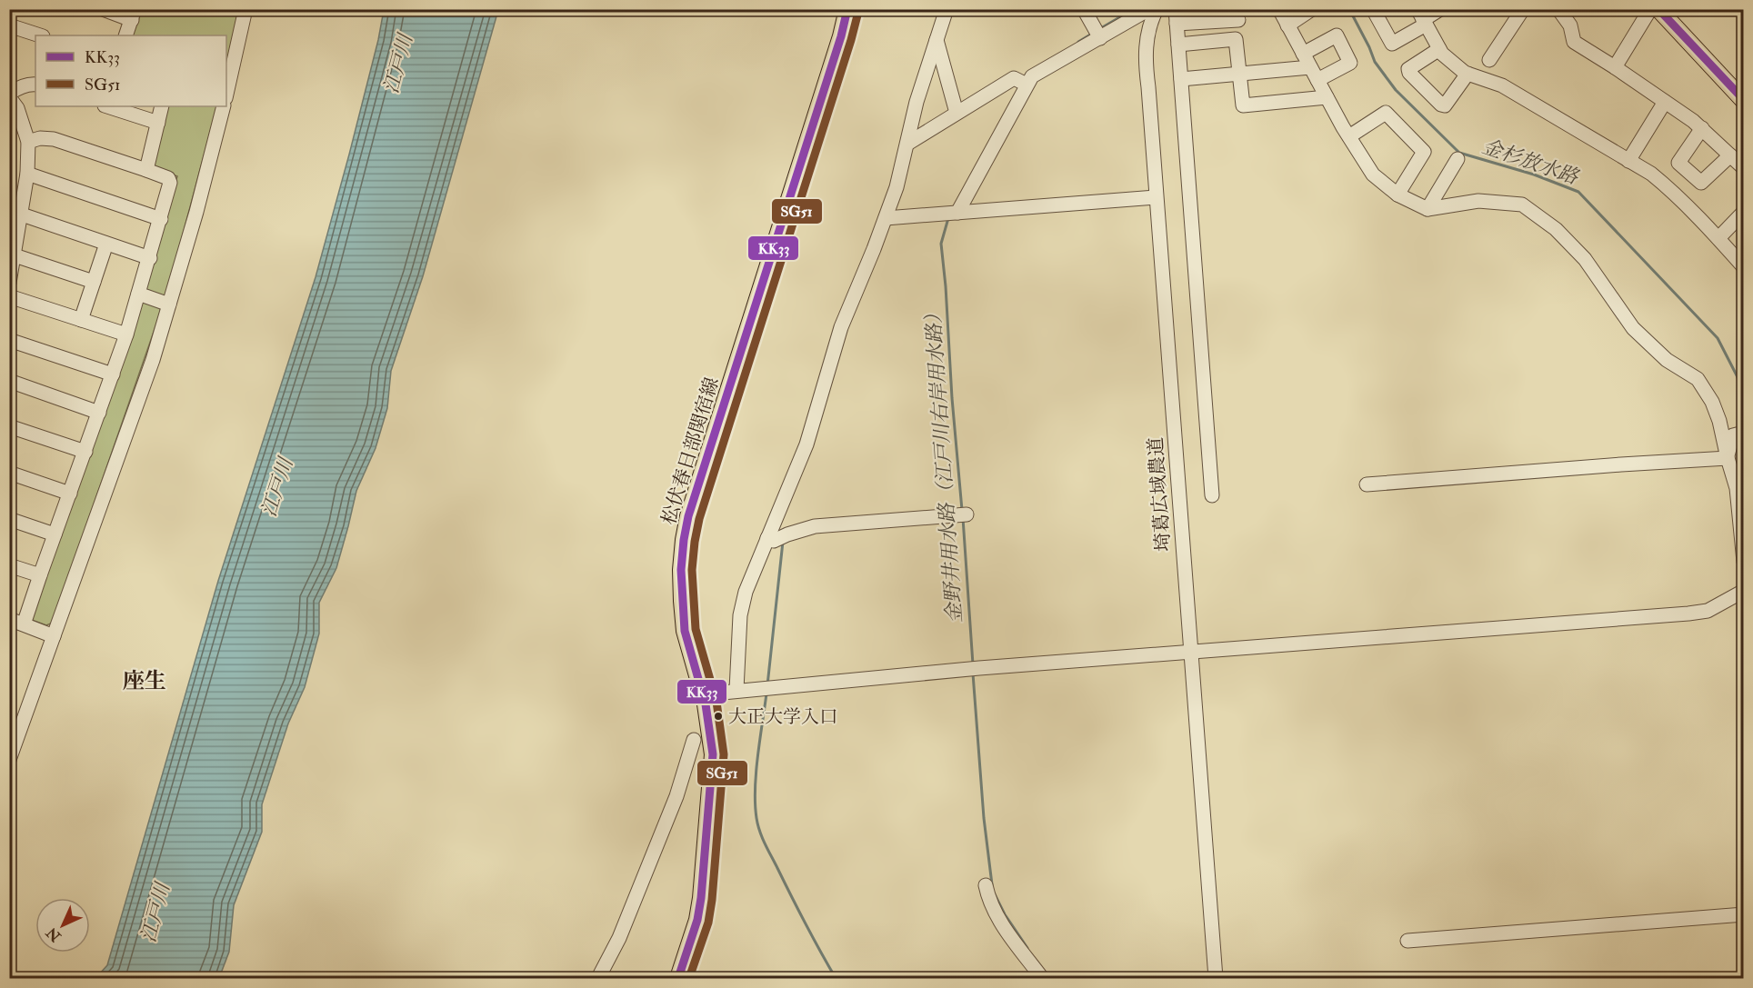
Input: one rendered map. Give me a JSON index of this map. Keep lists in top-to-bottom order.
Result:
{
  "streets": {
    "main road": ["松伏春日部関宿線"],
    "street": ["埼葛広域農道"]
  },
  "districts": ["座生"],
  "water": ["江戸川", "金杉放水路", "金野井用水路（江戸川右岸用水路）"],
  "places": ["大正大学入口"],
  "lines": ["transit line KK33", "transit line SG51"],
  "legend": ["KK33", "SG51"],
  "north": "bottom left"
}
